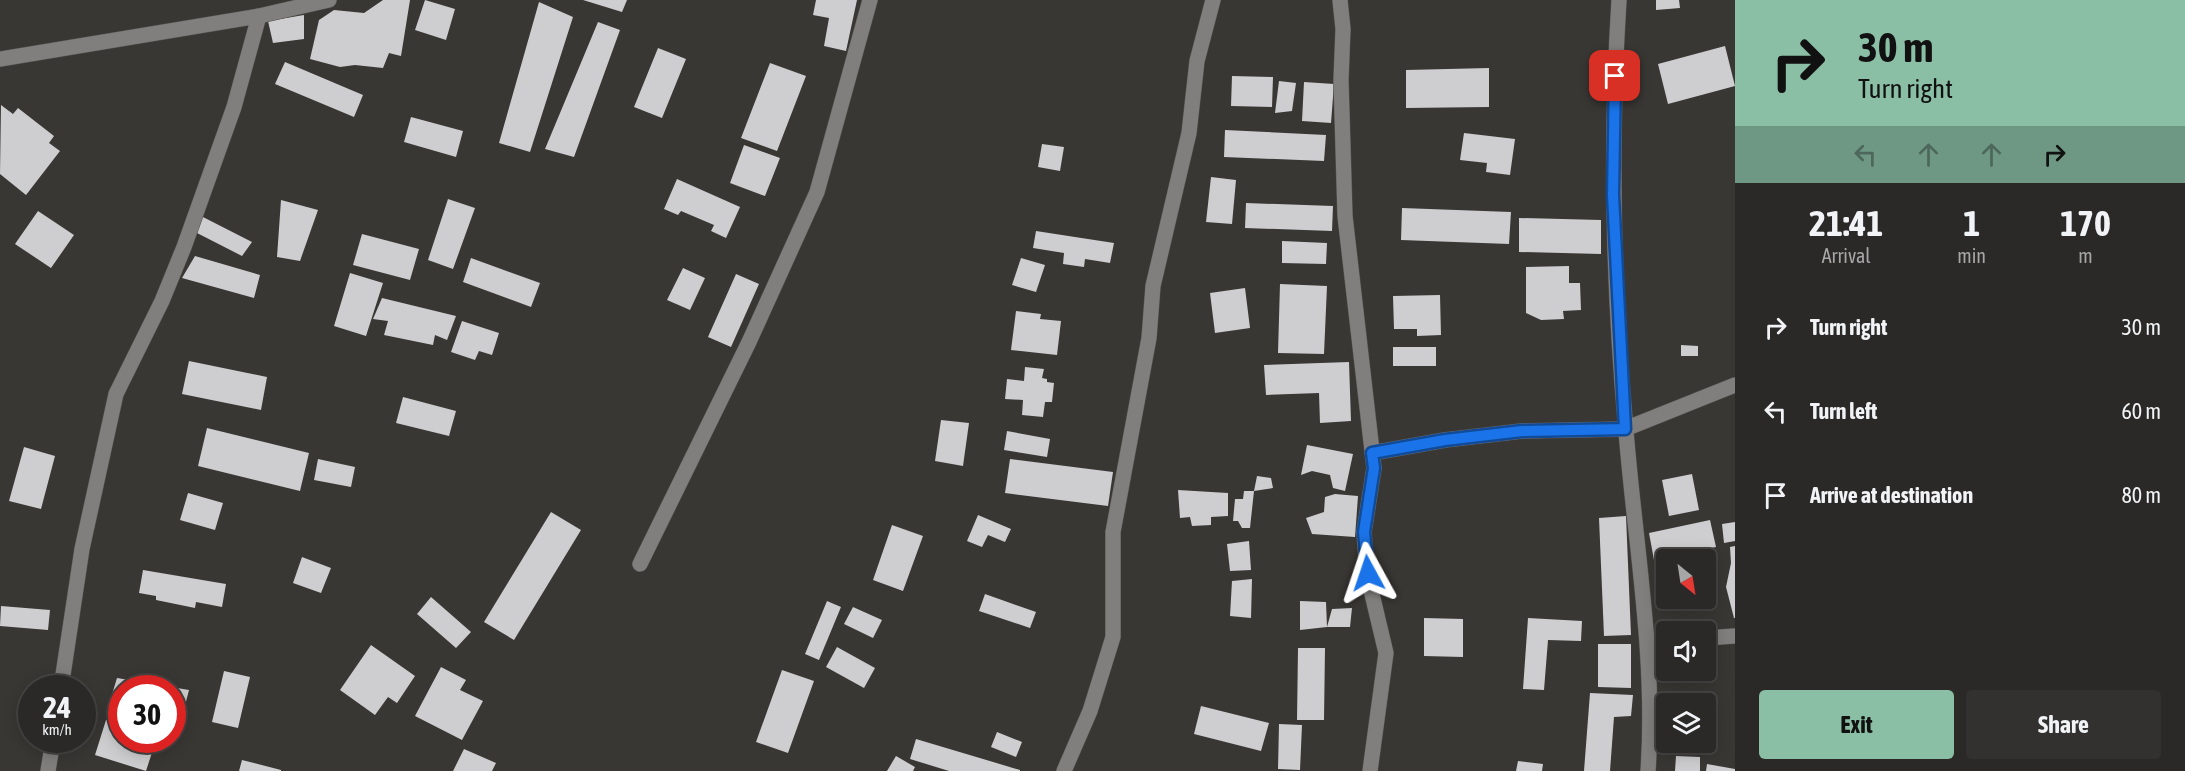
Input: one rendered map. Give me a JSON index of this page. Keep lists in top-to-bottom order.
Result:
{
  "north": "bottom right",
  "page": {
    "turn": ["30 m", "Turn right"],
    "eta": [
      "21:41",
      "Arrival",
      "1",
      "min",
      "170",
      "m"
    ],
    "list": [
      {
        "name": "Turn right",
        "value": "30 m"
      },
      {
        "name": "Turn left",
        "value": "60 m"
      },
      {
        "name": "Arrive at destination",
        "value": "80 m"
      }
    ],
    "speed": "24 km/h",
    "limit": "30",
    "buttons": ["Exit", "Share"]
  }
}
